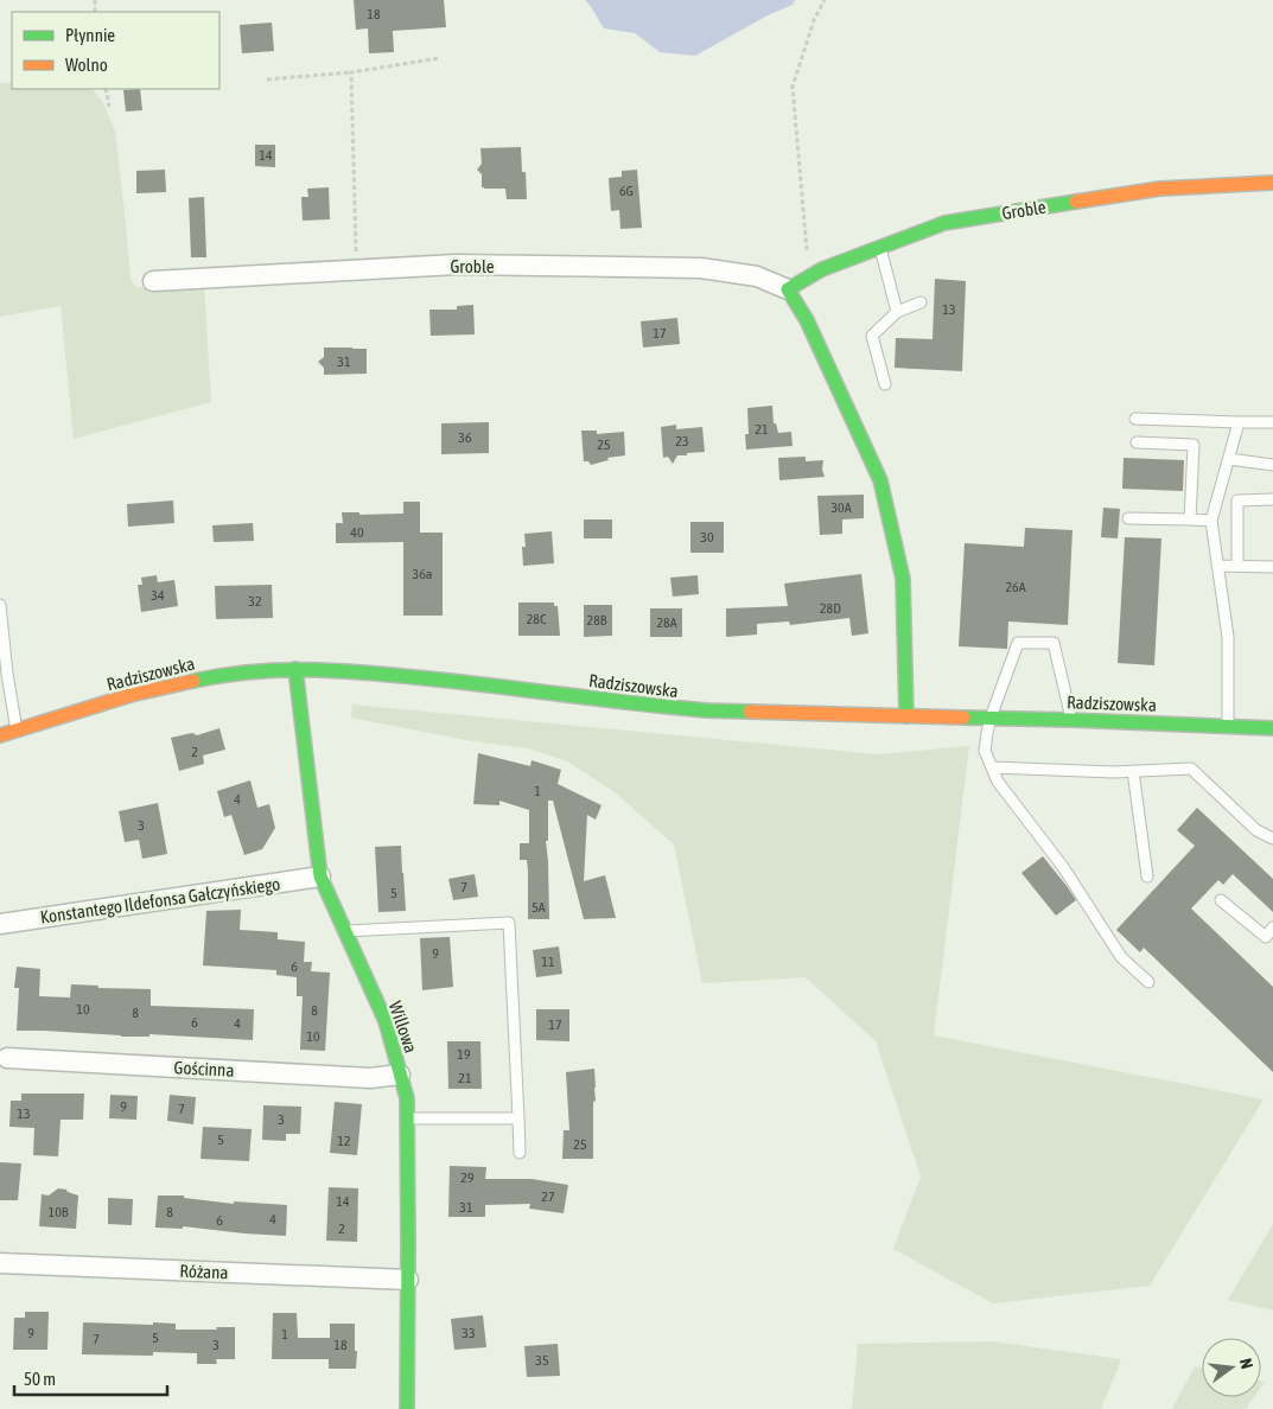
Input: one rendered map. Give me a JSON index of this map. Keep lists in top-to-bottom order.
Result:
{
  "streets": {
    "street": [
      "Groble",
      "Radziszowska",
      "Konstantego Ildefonsa Gałczyńskiego",
      "Willowa",
      "Gościnna",
      "Różana"
    ]
  },
  "crossings": [
    ["Radziszowska", "Willowa"],
    ["Konstantego Ildefonsa Gałczyńskiego", "Willowa"],
    ["Willowa", "Gościnna"],
    ["Willowa", "Różana"]
  ],
  "house_numbers": [
    "18",
    "14",
    "6G",
    "13",
    "17",
    "31",
    "21",
    "36",
    "23",
    "25",
    "30A",
    "40",
    "30",
    "36a",
    "26A",
    "34",
    "32",
    "28D",
    "28C",
    "28B",
    "28A",
    "2",
    "1",
    "4",
    "3",
    "7",
    "5",
    "5A",
    "9",
    "11",
    "6",
    "10",
    "8",
    "8",
    "6",
    "4",
    "17",
    "10",
    "19",
    "21",
    "9",
    "7",
    "13",
    "3",
    "5",
    "12",
    "25",
    "29",
    "27",
    "14",
    "31",
    "10B",
    "8",
    "4",
    "6",
    "2",
    "9",
    "33",
    "1",
    "5",
    "7",
    "3",
    "18",
    "35"
  ],
  "legend": ["Płynnie", "Wolno"],
  "scale_bar": "50 m",
  "north": "right"
}
